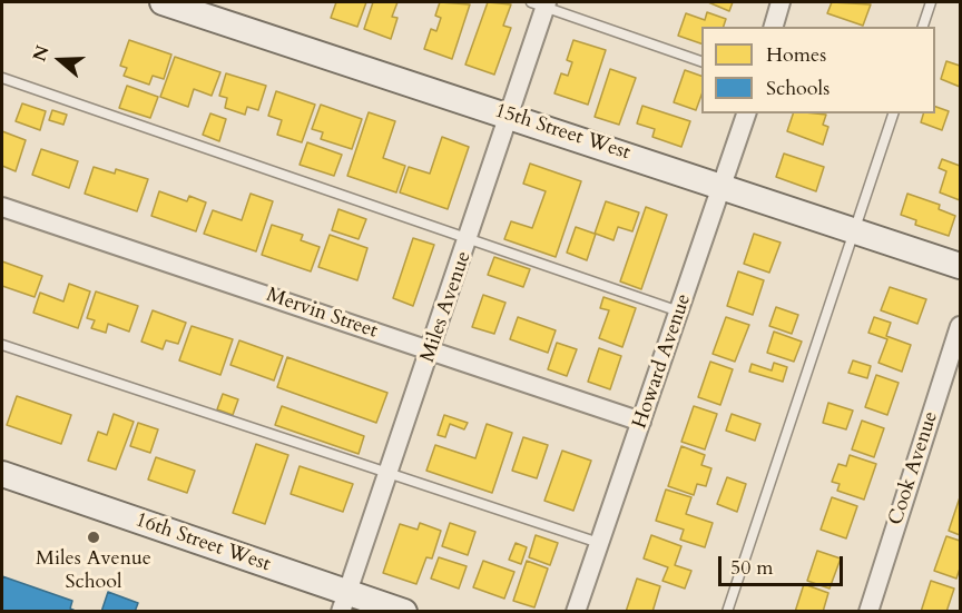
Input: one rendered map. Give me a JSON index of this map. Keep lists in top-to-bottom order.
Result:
{
  "streets": {
    "street": [
      "15th Street West",
      "Miles Avenue",
      "Mervin Street",
      "Howard Avenue",
      "Cook Avenue",
      "16th Street West"
    ]
  },
  "crossings": [
    ["15th Street West", "Miles Avenue"],
    ["15th Street West", "Howard Avenue"],
    ["Miles Avenue", "Mervin Street"],
    ["Miles Avenue", "16th Street West"],
    ["Mervin Street", "Howard Avenue"]
  ],
  "places": ["Miles Avenue School"],
  "legend": ["Homes", "Schools"],
  "scale_bar": "50 m",
  "north": "left"
}
